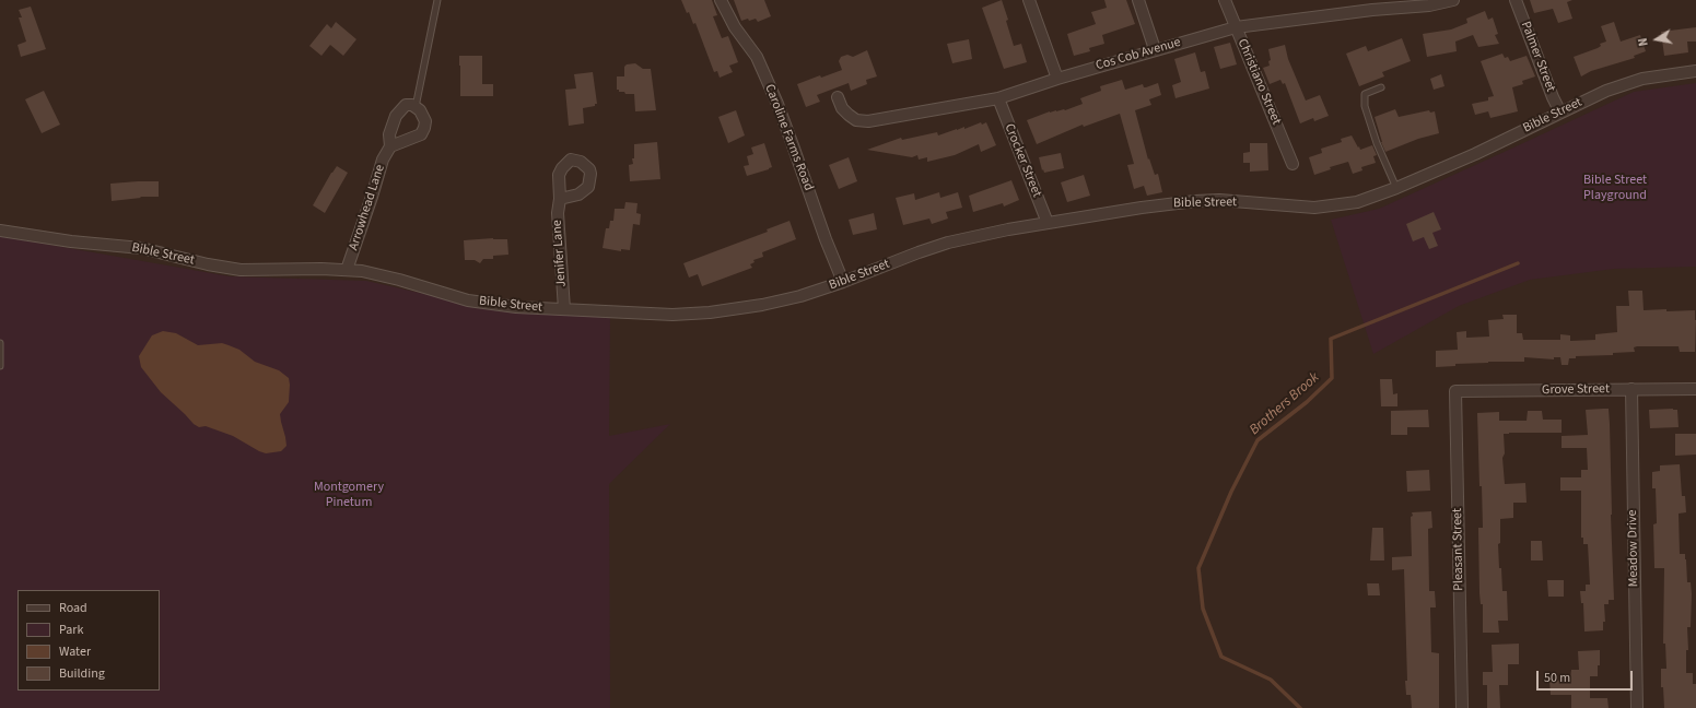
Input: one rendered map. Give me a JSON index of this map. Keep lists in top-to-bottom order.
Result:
{
  "streets": {
    "street": [
      "Cos Cob Avenue",
      "Palmer Street",
      "Christiano Street",
      "Bible Street",
      "Caroline Farms Road",
      "Crocker Street",
      "Arrowhead Lane",
      "Jenifer Lane",
      "Grove Street",
      "Meadow Drive",
      "Pleasant Street"
    ]
  },
  "crossings": [
    ["Cos Cob Avenue", "Christiano Street"],
    ["Cos Cob Avenue", "Crocker Street"],
    ["Palmer Street", "Bible Street"],
    ["Bible Street", "Caroline Farms Road"],
    ["Bible Street", "Crocker Street"],
    ["Bible Street", "Arrowhead Lane"],
    ["Bible Street", "Jenifer Lane"],
    ["Grove Street", "Meadow Drive"],
    ["Grove Street", "Pleasant Street"]
  ],
  "water": ["Brothers Brook"],
  "parks": ["Bible Street Playground", "Montgomery Pinetum"],
  "legend": [
    "Road",
    "Park",
    "Water",
    "Building"
  ],
  "scale_bar": "50 m",
  "north": "left"
}
